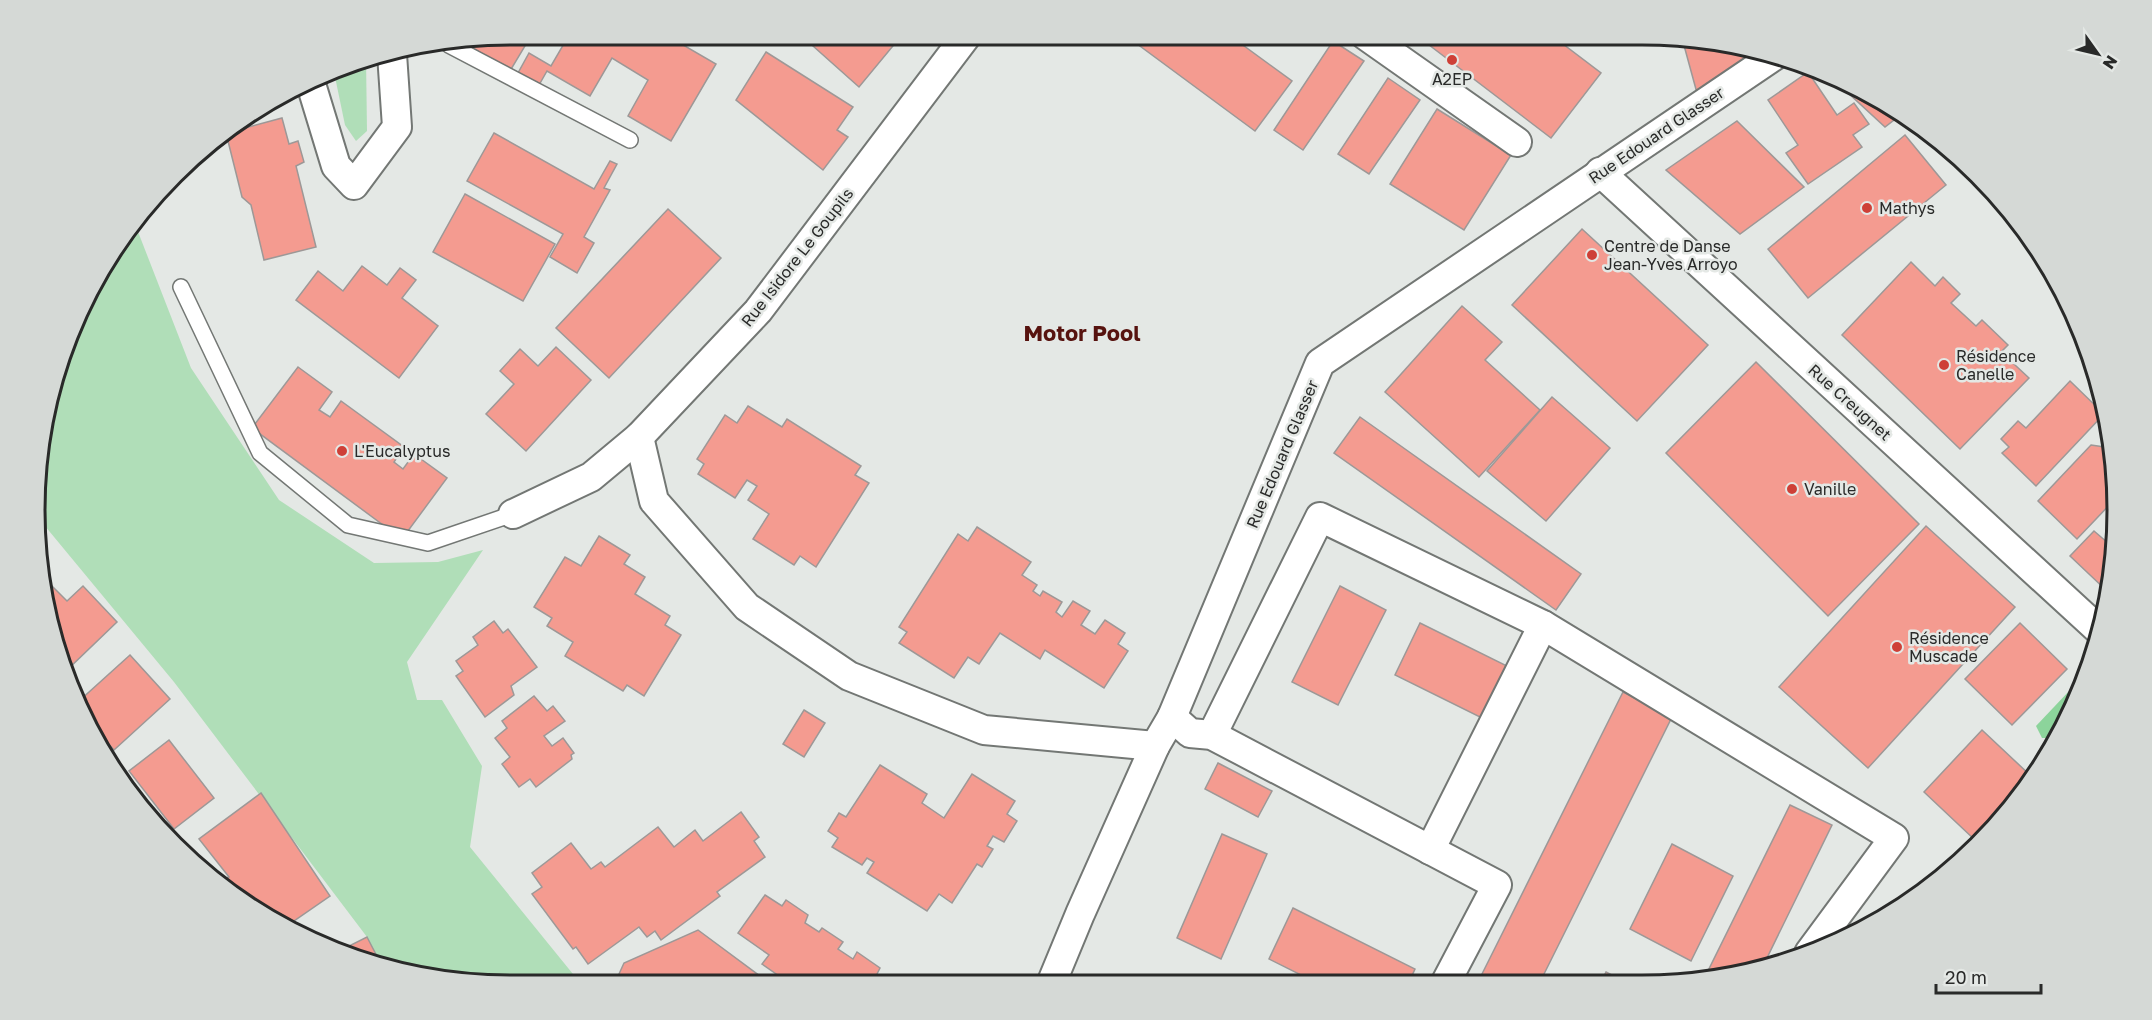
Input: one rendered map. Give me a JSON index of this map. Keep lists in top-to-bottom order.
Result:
{
  "streets": {
    "street": ["Rue Edouard Glasser", "Rue Isidore Le Goupils", "Rue Creugnet"]
  },
  "crossings": [
    ["Rue Edouard Glasser", "Rue Creugnet"]
  ],
  "districts": ["Motor Pool"],
  "places": [
    "A2EP",
    "Mathys",
    "Centre de Danse Jean-Yves Arroyo",
    "Résidence Canelle",
    "L'Eucalyptus",
    "Vanille",
    "Résidence Muscade"
  ],
  "scale_bar": "20 m",
  "north": "bottom right"
}
